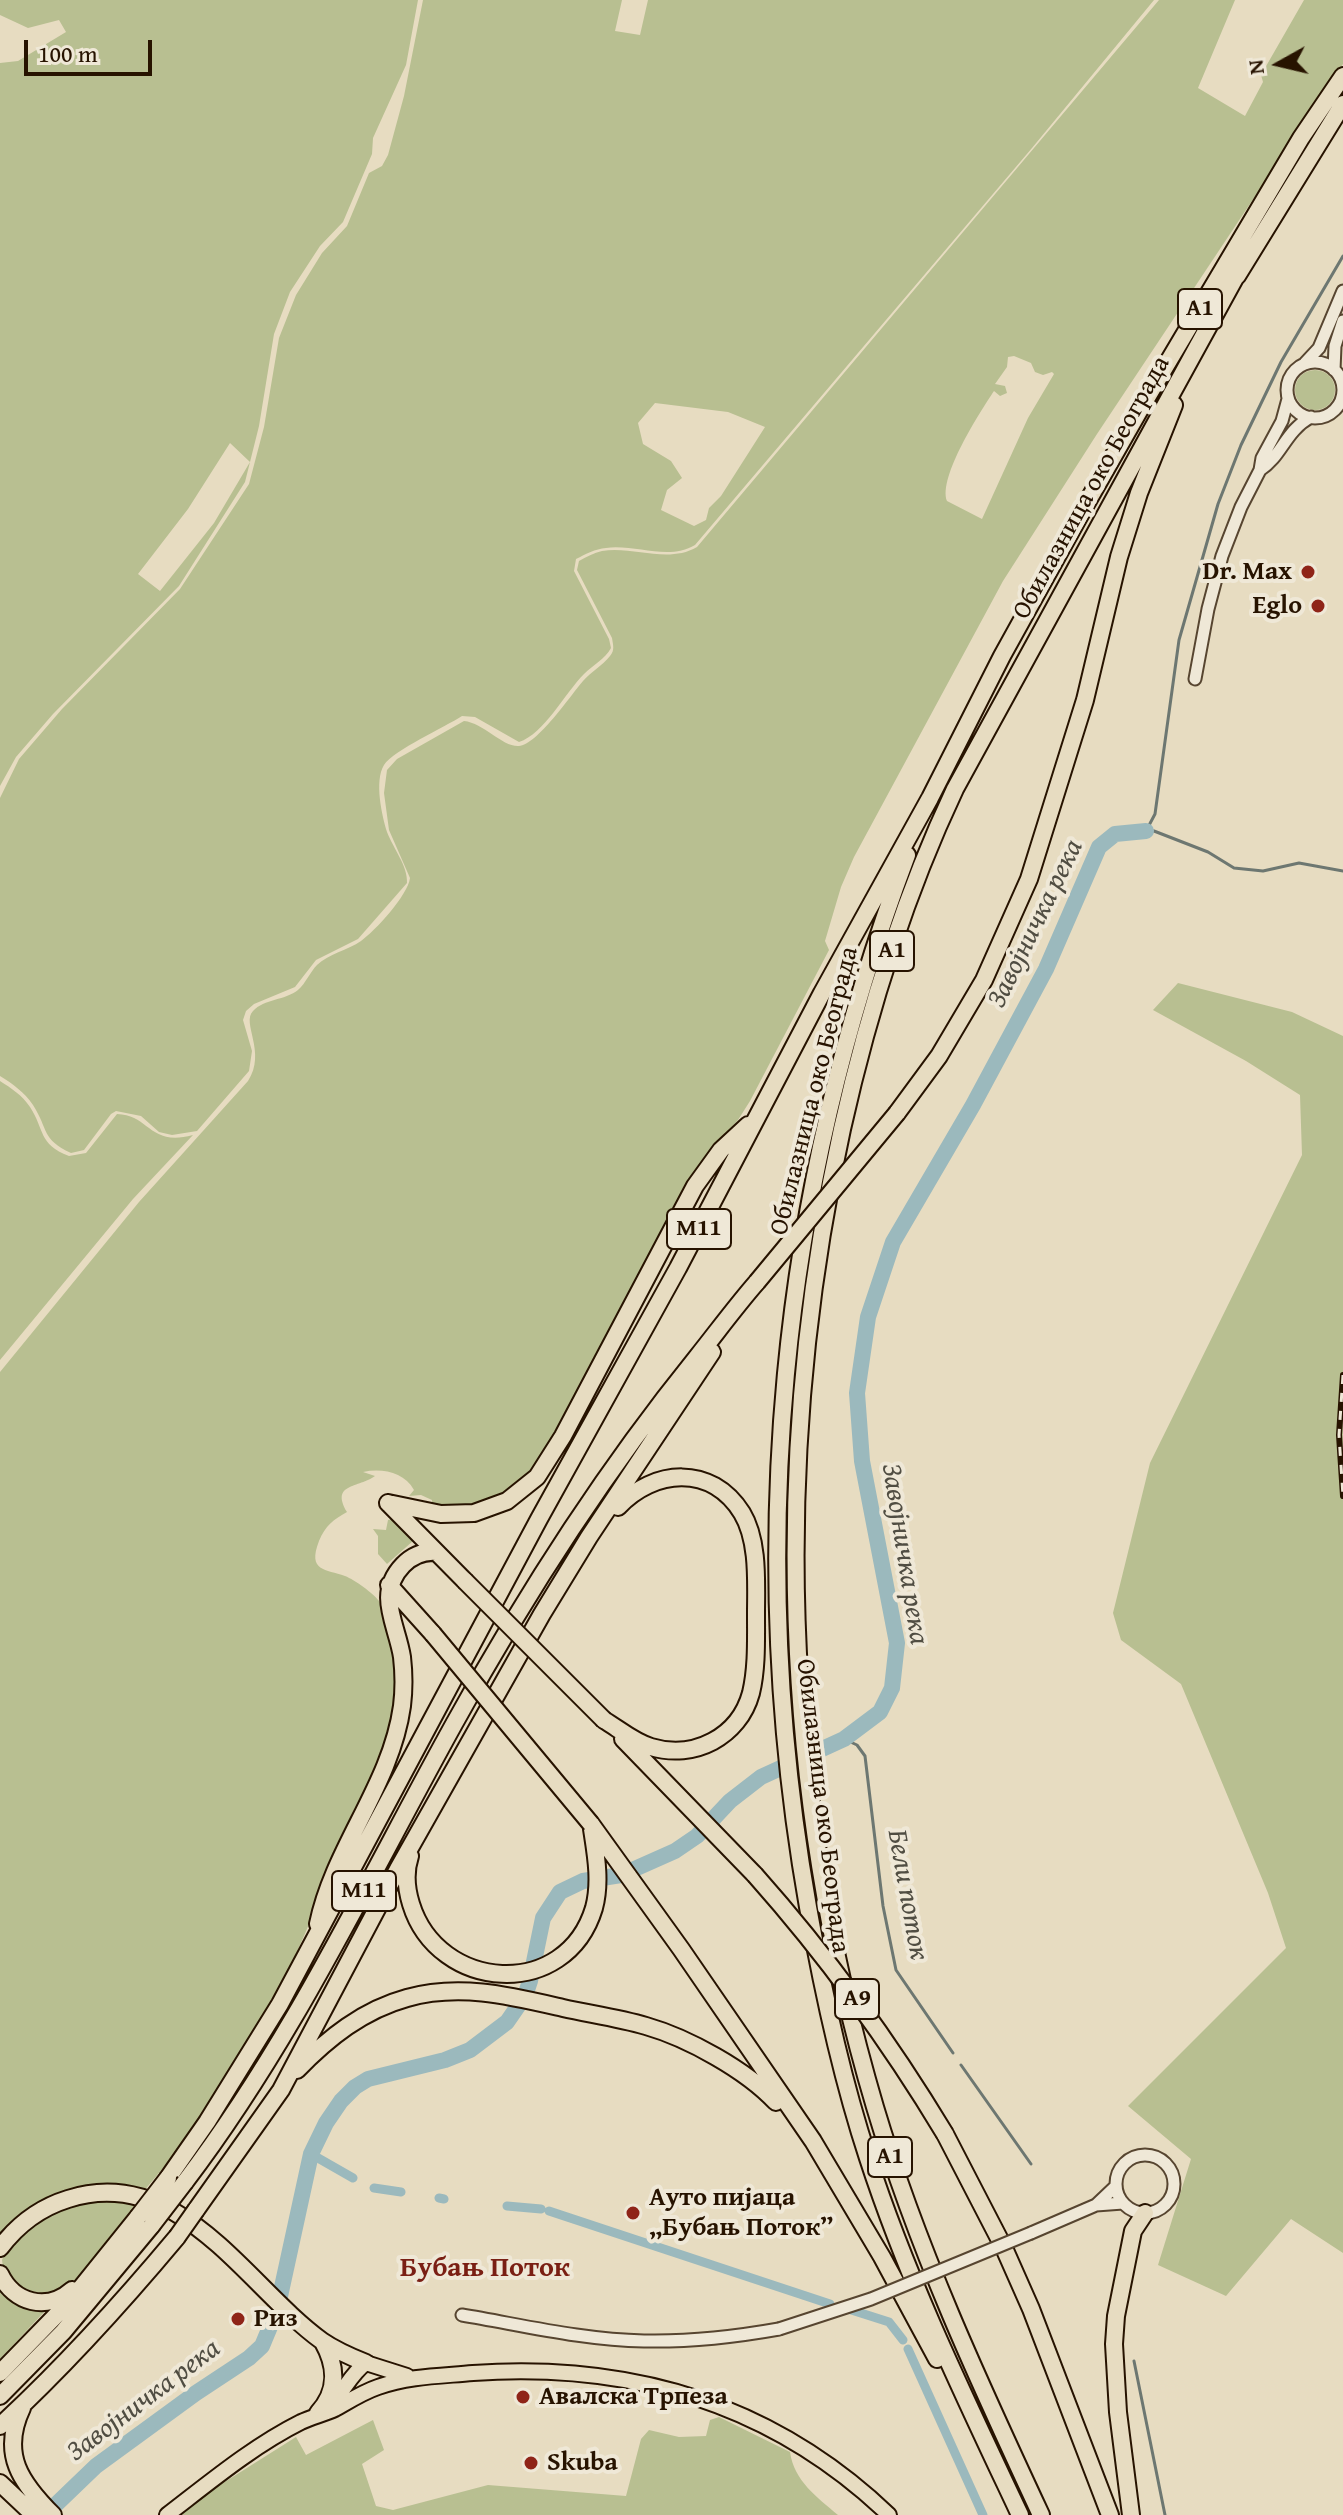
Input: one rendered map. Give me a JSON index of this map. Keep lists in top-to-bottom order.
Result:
{
  "streets": {
    "highway": [
      "A1",
      "Обилазница око Београда",
      "M11",
      "A9"
    ]
  },
  "crossings": [
    ["A1", "Обилазница око Београда"],
    ["M11", "A9"]
  ],
  "districts": ["Бубањ Поток"],
  "water": ["Завојничка река", "Бели поток"],
  "places": [
    "Dr. Max",
    "Eglo",
    "Ауто пијаца „Бубањ Поток”",
    "Риз",
    "Авалска Трпеза",
    "Skuba"
  ],
  "scale_bar": "100 m",
  "north": "left"
}
